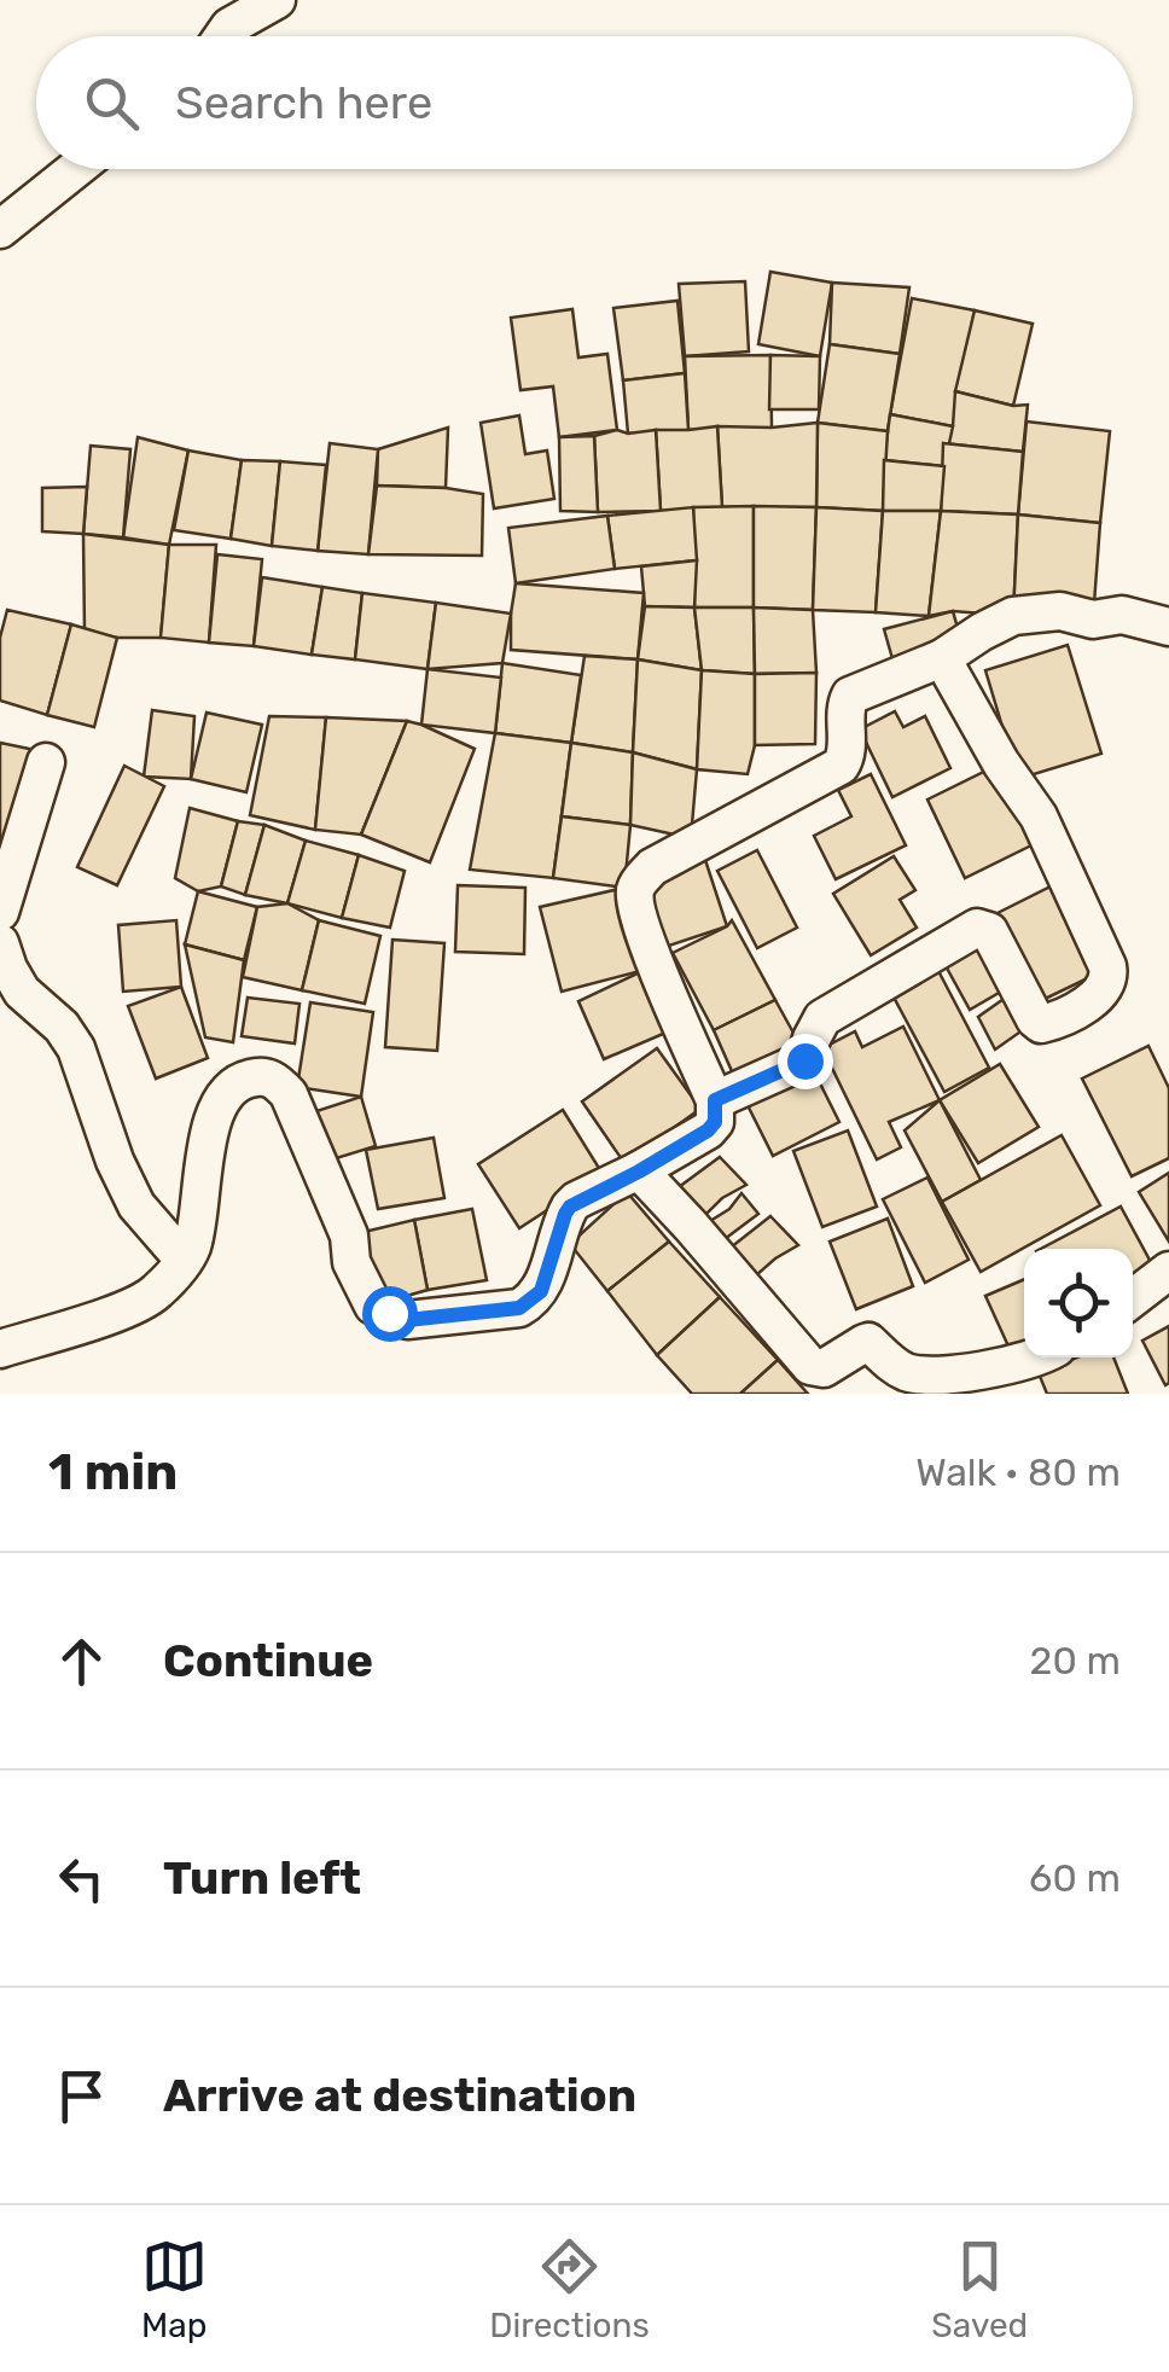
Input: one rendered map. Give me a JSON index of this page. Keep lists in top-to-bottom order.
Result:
{
  "page": {
    "search": "Search here",
    "heading": ["1 min", "Walk · 80 m"],
    "list": [
      ["Continue", "20 m"],
      ["Turn left", "60 m"],
      "Arrive at destination"
    ],
    "nav": ["Map", "Directions", "Saved"]
  }
}
